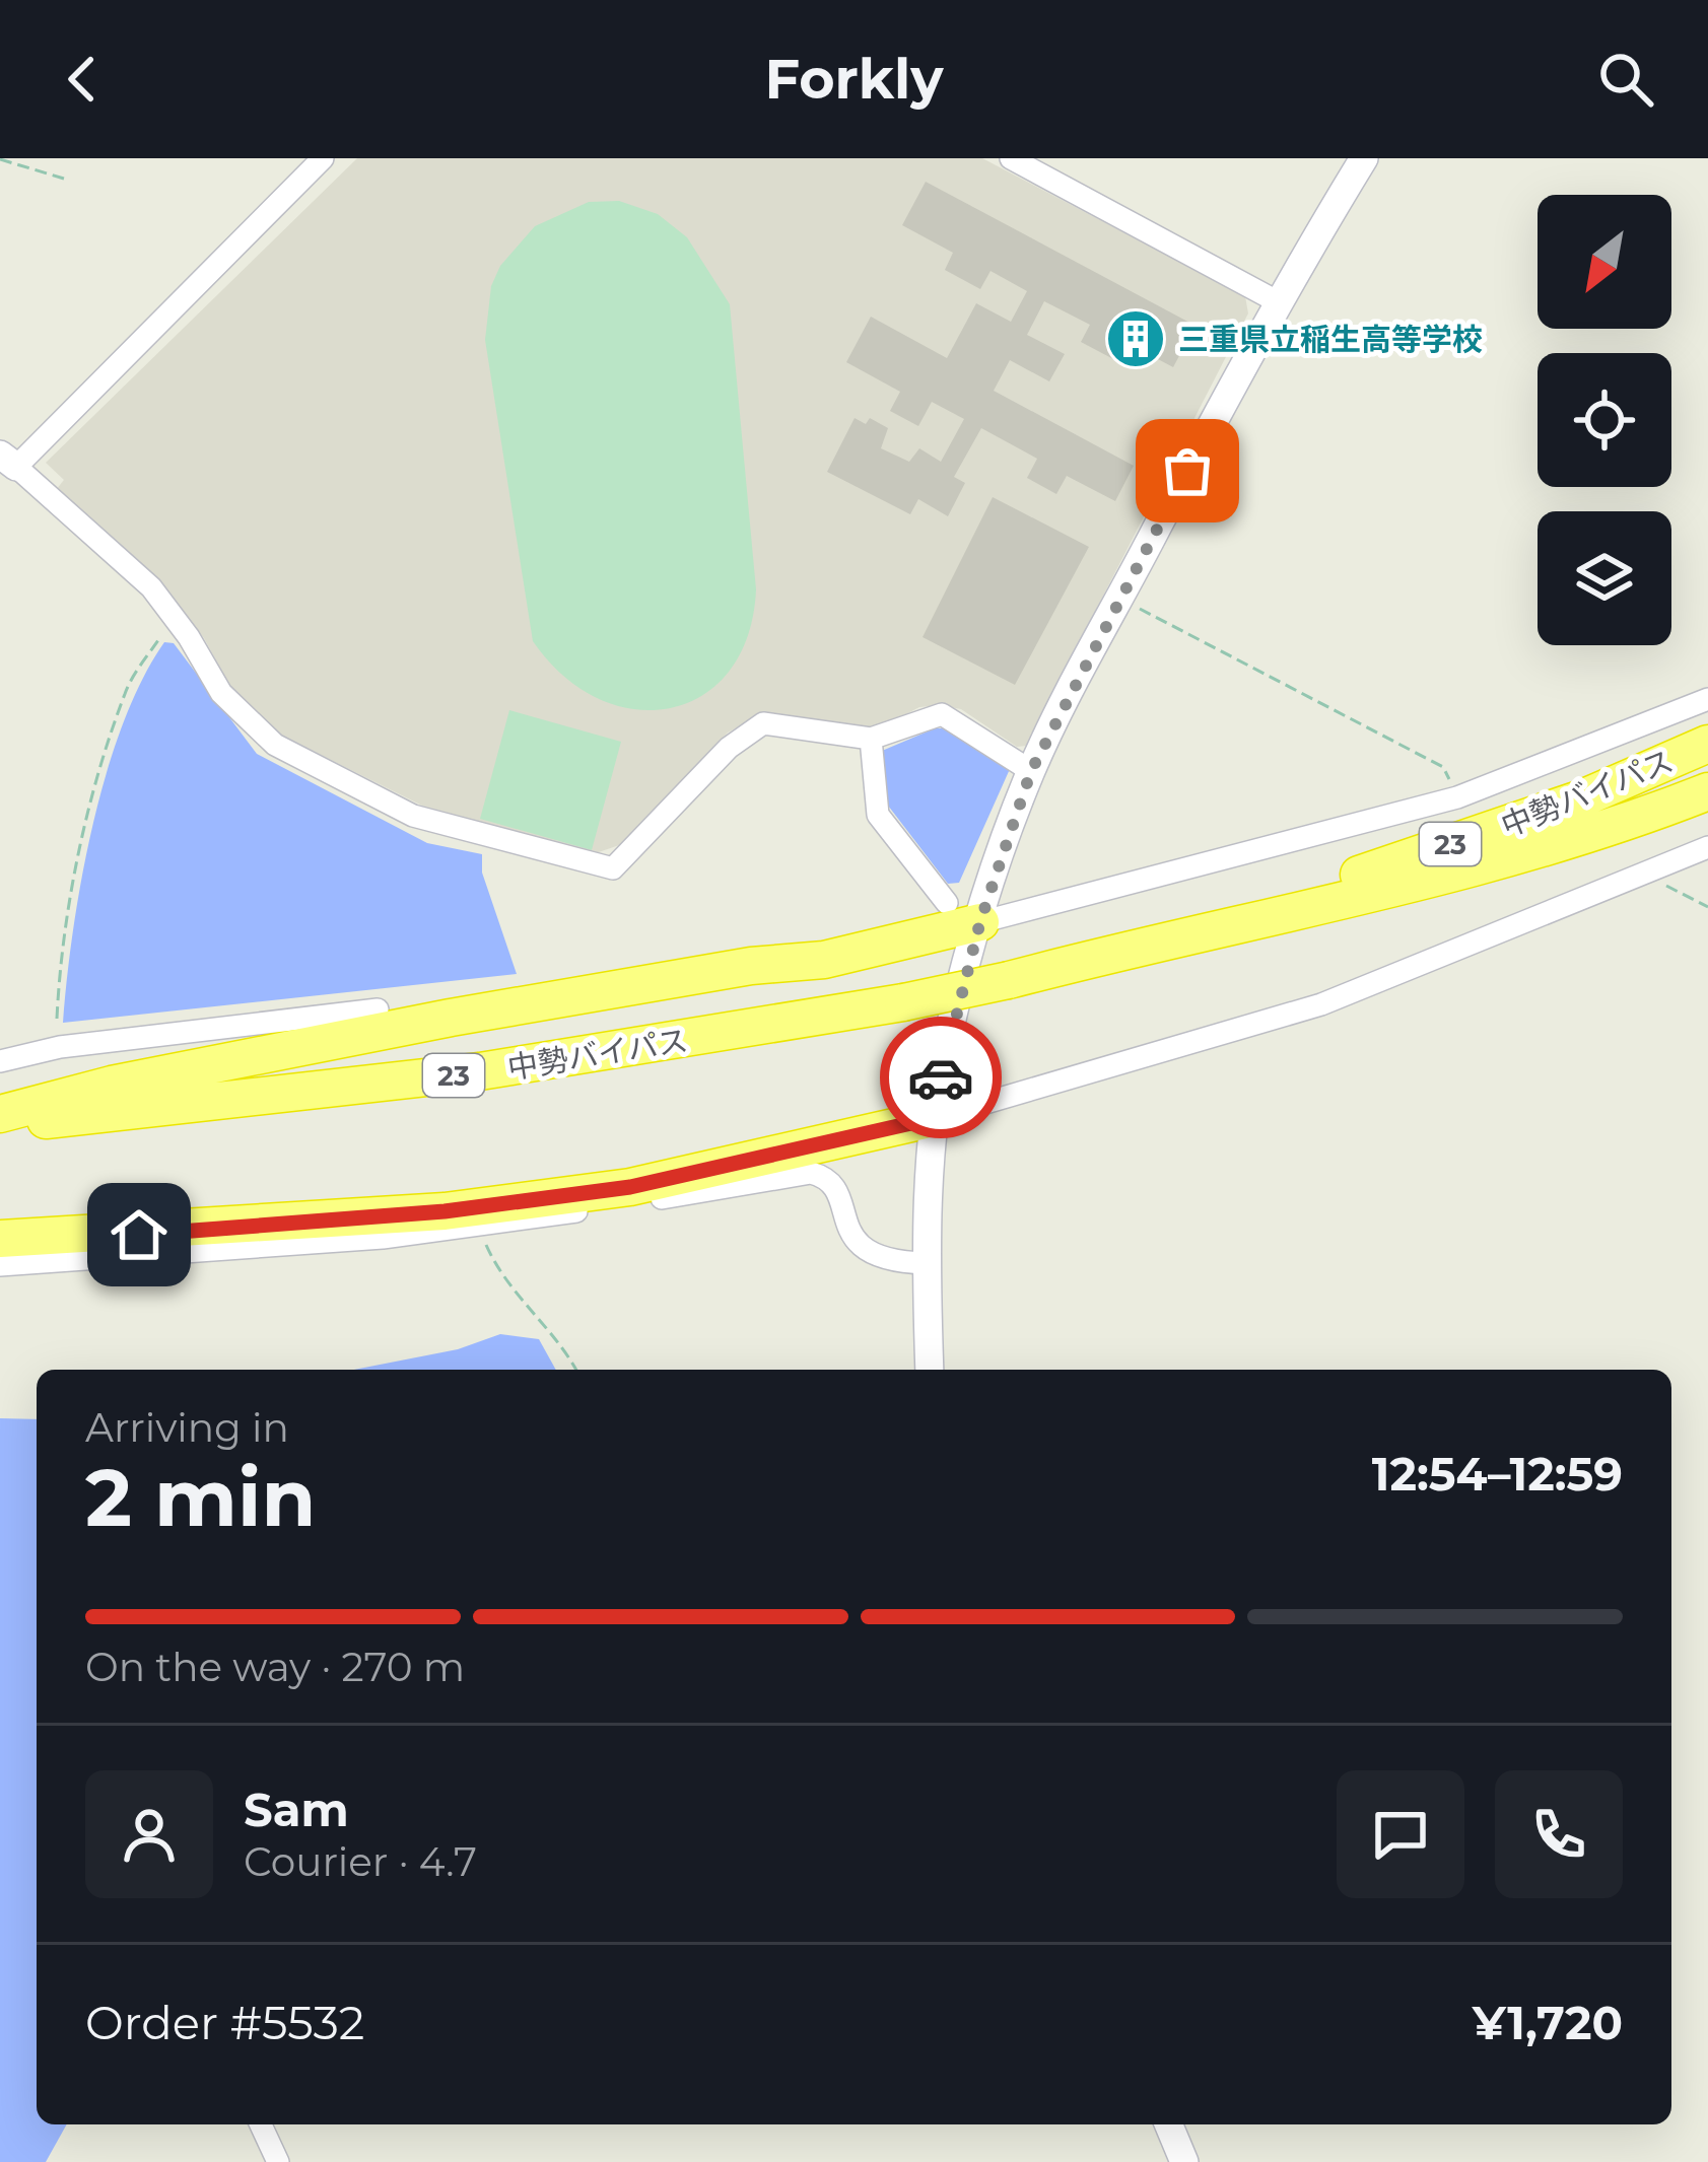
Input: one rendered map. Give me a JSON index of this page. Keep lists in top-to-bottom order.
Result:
{
  "streets": {
    "highway": ["中勢バイパス", "23"]
  },
  "places": {
    "building": ["三重県立稲生高等学校"]
  },
  "north": "bottom left",
  "page": {
    "header": "Forkly",
    "heading": ["2 min", "Arriving in", "12:54–12:59"],
    "panel": [
      "Sam",
      "Courier · 4.7",
      "Order #5532",
      "¥1,720"
    ],
    "bar": "On the way · 270 m"
  }
}
